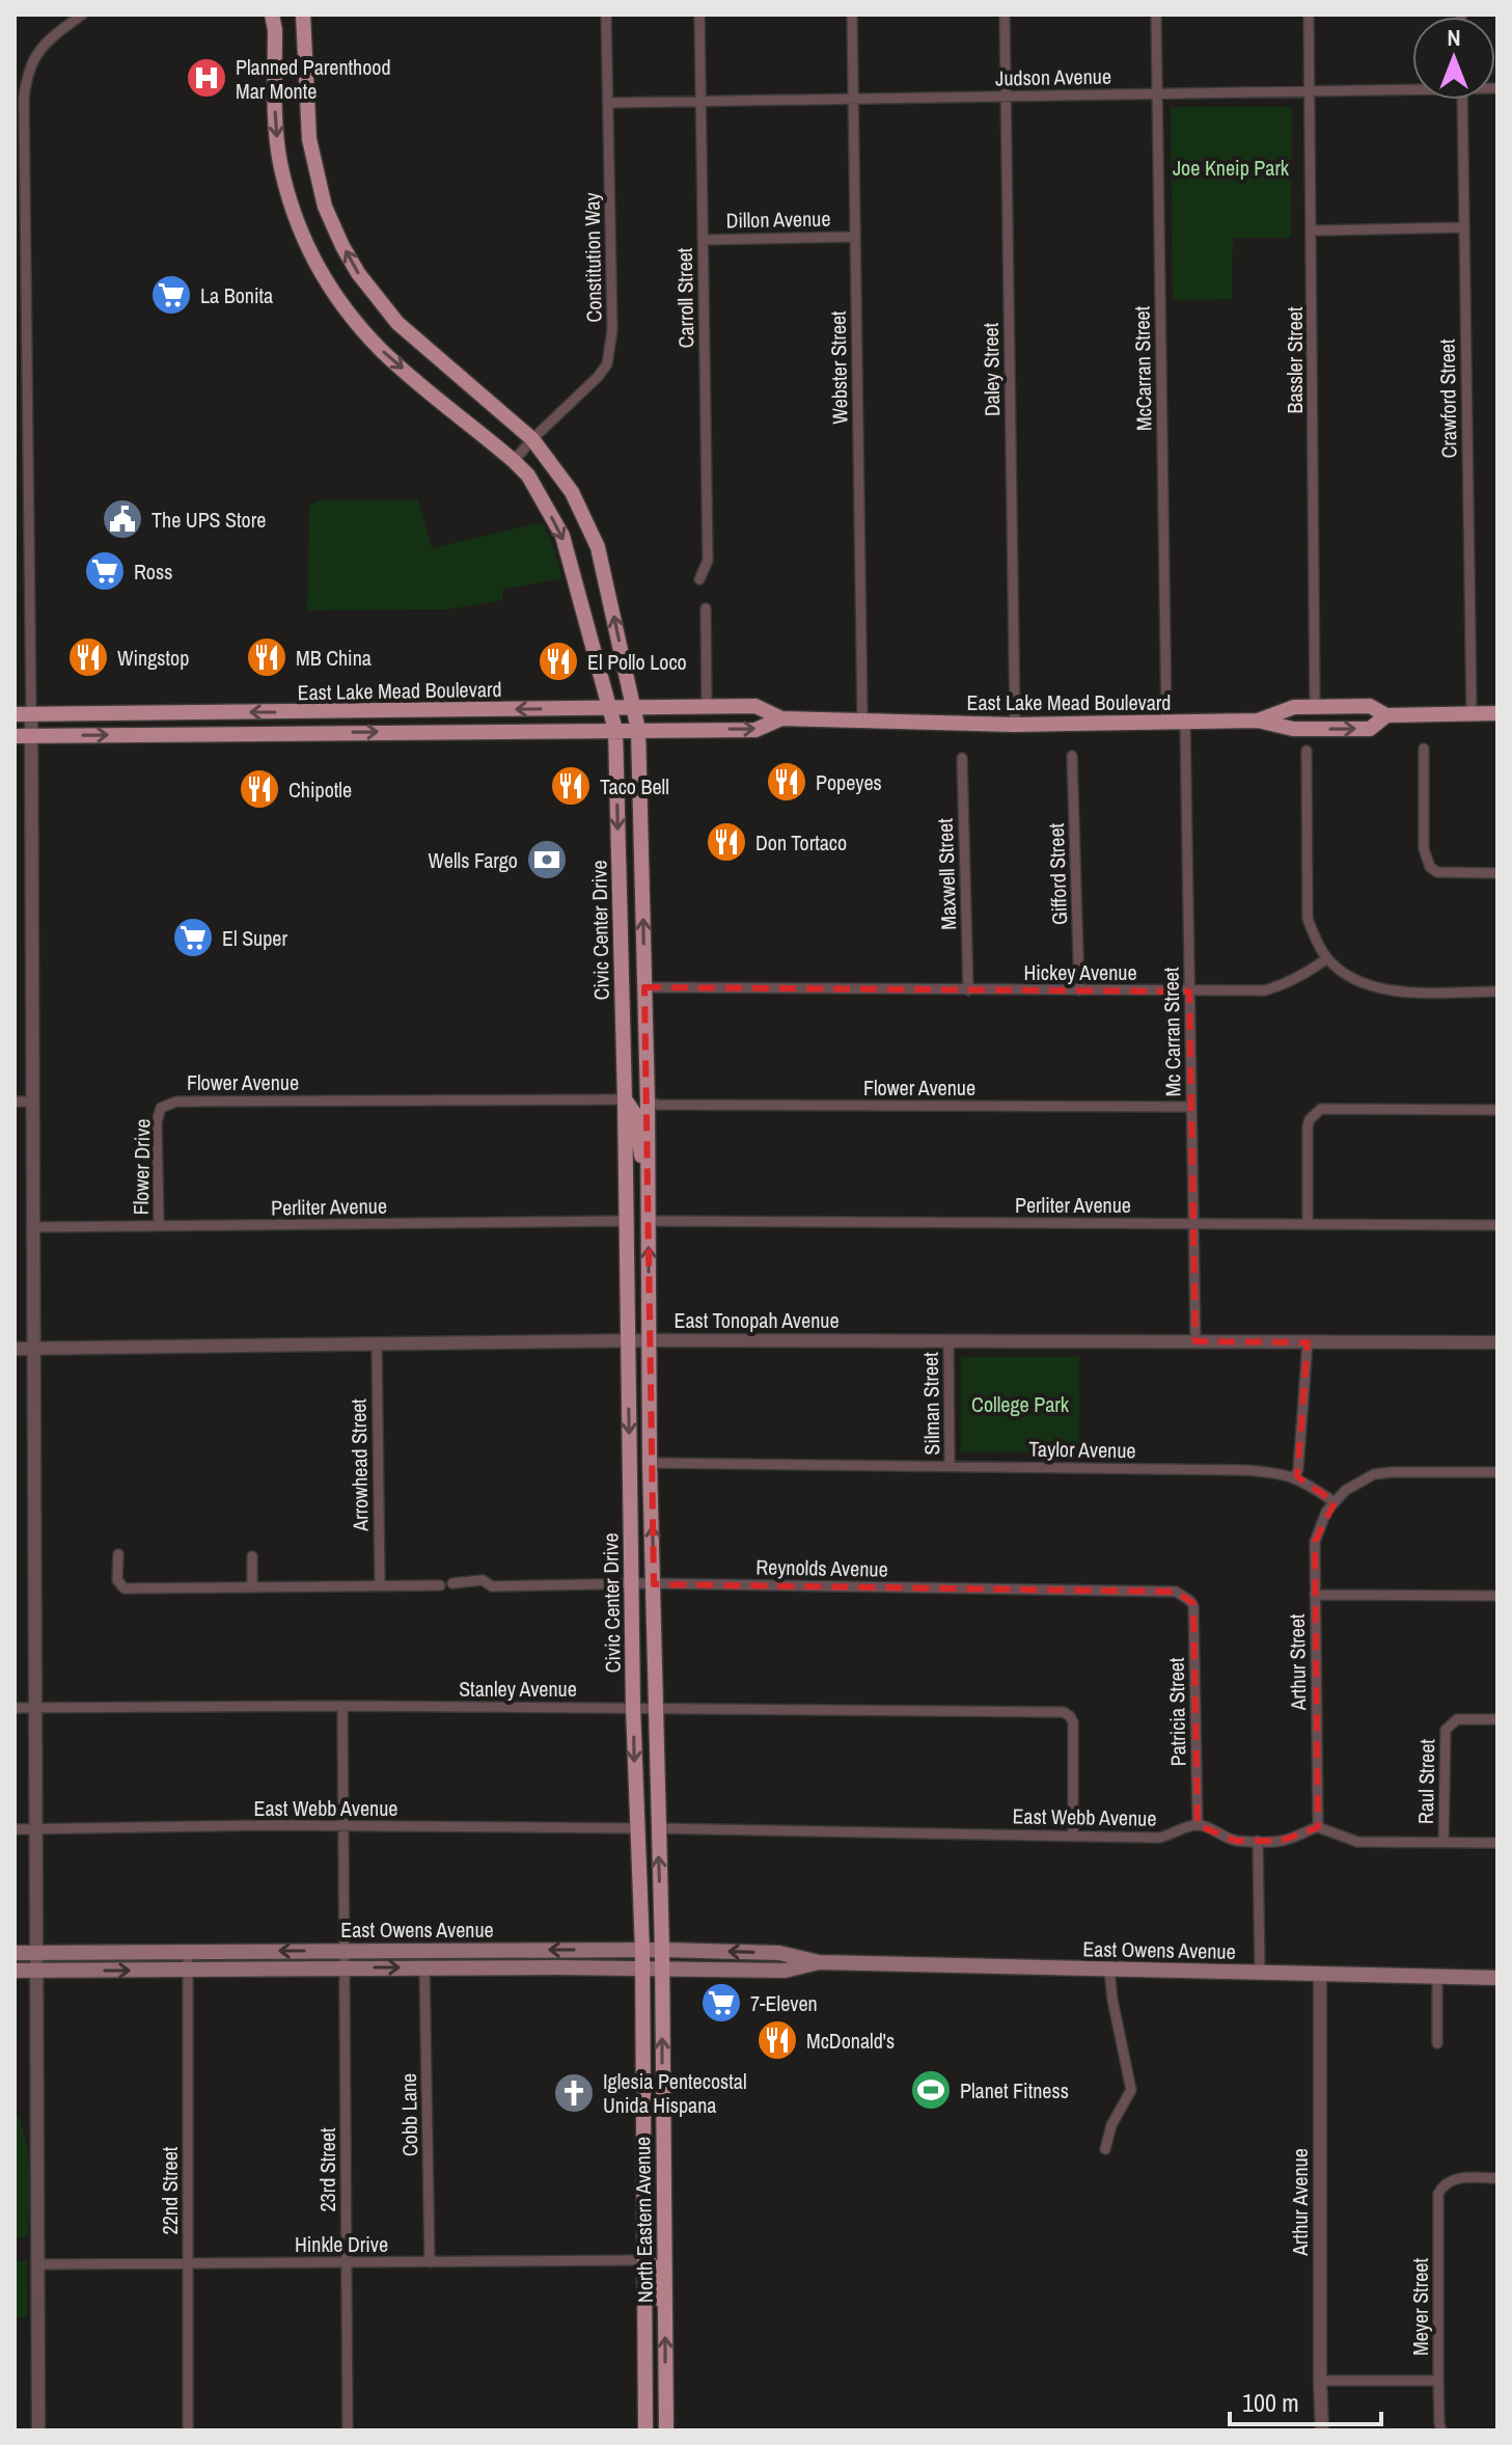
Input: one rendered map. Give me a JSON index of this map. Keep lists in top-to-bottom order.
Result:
{
  "streets": {
    "main road": [
      "East Lake Mead Boulevard",
      "Civic Center Drive",
      "East Owens Avenue",
      "North Eastern Avenue"
    ],
    "street": [
      "Judson Avenue",
      "Dillon Avenue",
      "Constitution Way",
      "Carroll Street",
      "Bassler Street",
      "Webster Street",
      "McCarran Street",
      "Daley Street",
      "Crawford Street",
      "Maxwell Street",
      "Gifford Street",
      "Hickey Avenue",
      "Mc Carran Street",
      "Flower Avenue",
      "Flower Drive",
      "Perliter Avenue",
      "East Tonopah Avenue",
      "Silman Street",
      "Taylor Avenue",
      "Arrowhead Street",
      "Reynolds Avenue",
      "Arthur Street",
      "Stanley Avenue",
      "Patricia Street",
      "Raul Street",
      "East Webb Avenue",
      "Cobb Lane",
      "23rd Street",
      "22nd Street",
      "Arthur Avenue",
      "Hinkle Drive",
      "Meyer Street"
    ]
  },
  "crossings": [
    ["Judson Avenue", "Constitution Way"],
    ["Judson Avenue", "Carroll Street"],
    ["Judson Avenue", "Bassler Street"],
    ["Judson Avenue", "Webster Street"],
    ["Judson Avenue", "McCarran Street"],
    ["Judson Avenue", "Daley Street"],
    ["Dillon Avenue", "Carroll Street"],
    ["Dillon Avenue", "Webster Street"],
    ["Constitution Way", "Civic Center Drive"],
    ["Bassler Street", "East Lake Mead Boulevard"],
    ["Webster Street", "East Lake Mead Boulevard"],
    ["McCarran Street", "East Lake Mead Boulevard"],
    ["Daley Street", "East Lake Mead Boulevard"],
    ["Crawford Street", "East Lake Mead Boulevard"],
    ["East Lake Mead Boulevard", "Civic Center Drive"],
    ["East Lake Mead Boulevard", "Mc Carran Street"],
    ["Maxwell Street", "Hickey Avenue"],
    ["Gifford Street", "Hickey Avenue"],
    ["Civic Center Drive", "Hickey Avenue"],
    ["Civic Center Drive", "Flower Avenue"],
    ["Civic Center Drive", "Perliter Avenue"],
    ["Civic Center Drive", "East Tonopah Avenue"],
    ["Civic Center Drive", "Taylor Avenue"],
    ["Civic Center Drive", "Reynolds Avenue"],
    ["Civic Center Drive", "Stanley Avenue"],
    ["Civic Center Drive", "East Webb Avenue"],
    ["Civic Center Drive", "East Owens Avenue"],
    ["Civic Center Drive", "North Eastern Avenue"],
    ["Hickey Avenue", "Mc Carran Street"],
    ["Mc Carran Street", "Flower Avenue"],
    ["Mc Carran Street", "Perliter Avenue"],
    ["Mc Carran Street", "East Tonopah Avenue"],
    ["Flower Avenue", "Flower Drive"],
    ["Flower Drive", "Perliter Avenue"],
    ["East Tonopah Avenue", "Silman Street"],
    ["East Tonopah Avenue", "Arrowhead Street"],
    ["Silman Street", "Taylor Avenue"],
    ["Taylor Avenue", "Arthur Street"],
    ["Reynolds Avenue", "Patricia Street"],
    ["Stanley Avenue", "East Webb Avenue"],
    ["Patricia Street", "East Webb Avenue"],
    ["East Owens Avenue", "Cobb Lane"],
    ["East Owens Avenue", "23rd Street"],
    ["East Owens Avenue", "22nd Street"],
    ["East Owens Avenue", "Arthur Avenue"],
    ["East Owens Avenue", "North Eastern Avenue"],
    ["Cobb Lane", "Hinkle Drive"],
    ["23rd Street", "Hinkle Drive"],
    ["22nd Street", "Hinkle Drive"],
    ["North Eastern Avenue", "Hinkle Drive"]
  ],
  "parks": ["Joe Kneip Park", "College Park"],
  "places": {
    "hospital": ["Planned Parenthood Mar Monte"],
    "supermarket": [
      "La Bonita",
      "Ross",
      "El Super",
      "7-Eleven"
    ],
    "public building": ["The UPS Store"],
    "restaurant": [
      "Wingstop",
      "MB China",
      "El Pollo Loco",
      "Popeyes",
      "Taco Bell",
      "Chipotle",
      "Don Tortaco",
      "McDonald's"
    ],
    "bank": ["Wells Fargo"],
    "sports": ["Planet Fitness"],
    "church": ["Iglesia Pentecostal Unida Hispana"]
  },
  "scale_bar": "100 m",
  "north": "top"
}
